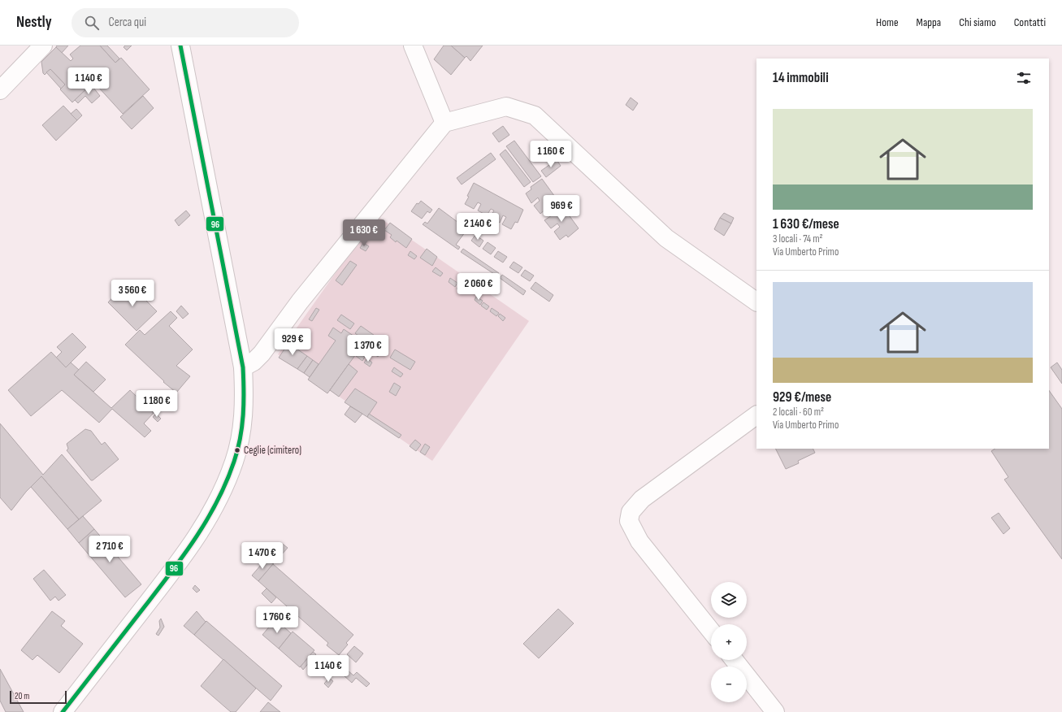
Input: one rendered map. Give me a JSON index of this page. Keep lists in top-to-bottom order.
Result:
{
  "places": ["Ceglie (cimitero)"],
  "lines": ["transit line 96"],
  "scale_bar": "20 m",
  "page": {
    "header": "Nestly",
    "search": "Cerca qui",
    "nav": [
      "Home",
      "Mappa",
      "Chi siamo",
      "Contatti"
    ],
    "heading": "14 immobili",
    "price": [
      "1 140 €",
      "1 160 €",
      "969 €",
      "2 140 €",
      "1 630 €",
      "2 060 €",
      "3 560 €",
      "929 €",
      "1 370 €",
      "1 180 €",
      "2 710 €",
      "1 470 €",
      "1 760 €",
      "1 140 €"
    ],
    "list": [
      {
        "name": "1 630 €/mese",
        "note": "3 locali · 74 m² · Via Umberto Primo"
      },
      {
        "name": "929 €/mese",
        "note": "2 locali · 60 m² · Via Umberto Primo"
      }
    ],
    "map_buttons": ["+", "−"],
    "scale": "20 m"
  }
}
